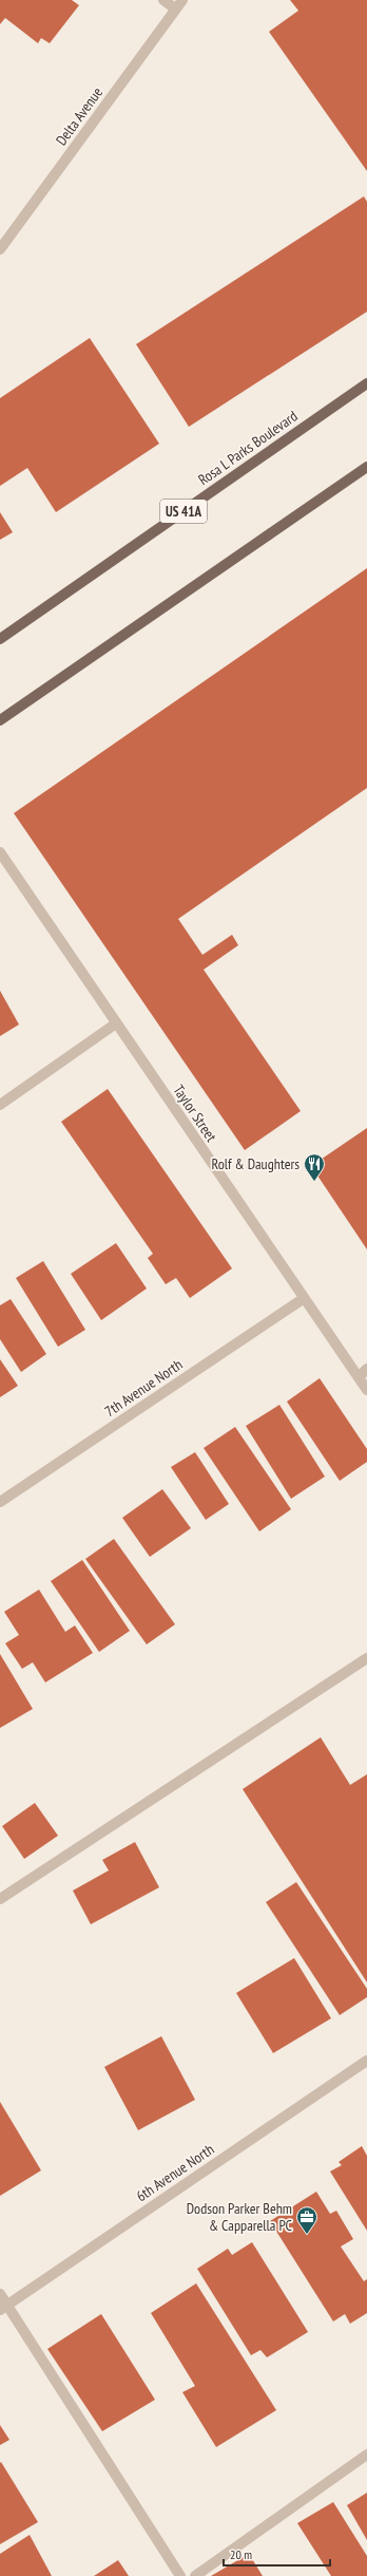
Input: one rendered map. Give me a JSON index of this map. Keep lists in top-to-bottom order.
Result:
{
  "streets": {
    "main road": ["Rosa L Parks Boulevard", "US 41A"],
    "street": [
      "Delta Avenue",
      "Taylor Street",
      "7th Avenue North",
      "6th Avenue North"
    ]
  },
  "crossings": [
    ["Taylor Street", "7th Avenue North"]
  ],
  "places": {
    "restaurant": ["Rolf & Daughters"],
    "office": ["Dodson Parker Behm & Capparella PC"]
  },
  "scale_bar": "20 m"
}
